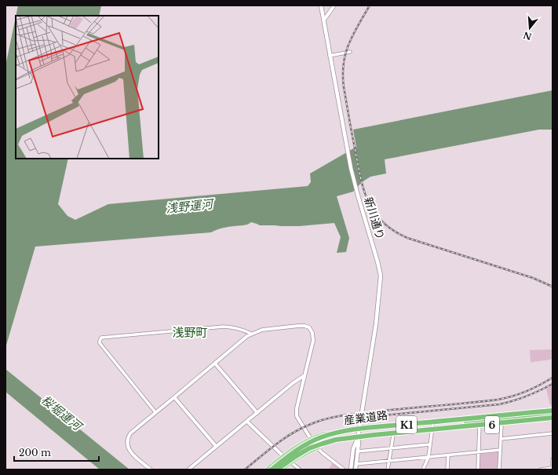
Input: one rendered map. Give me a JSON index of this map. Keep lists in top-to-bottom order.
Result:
{
  "streets": {
    "highway": ["K1"],
    "main road": ["新川通り", "産業道路", "6"]
  },
  "crossings": [
    ["新川通り", "産業道路"],
    ["産業道路", "K1"]
  ],
  "districts": ["浅野町"],
  "water": ["浅野運河", "桜堀運河"],
  "scale_bar": "200 m",
  "north": "bottom"
}
